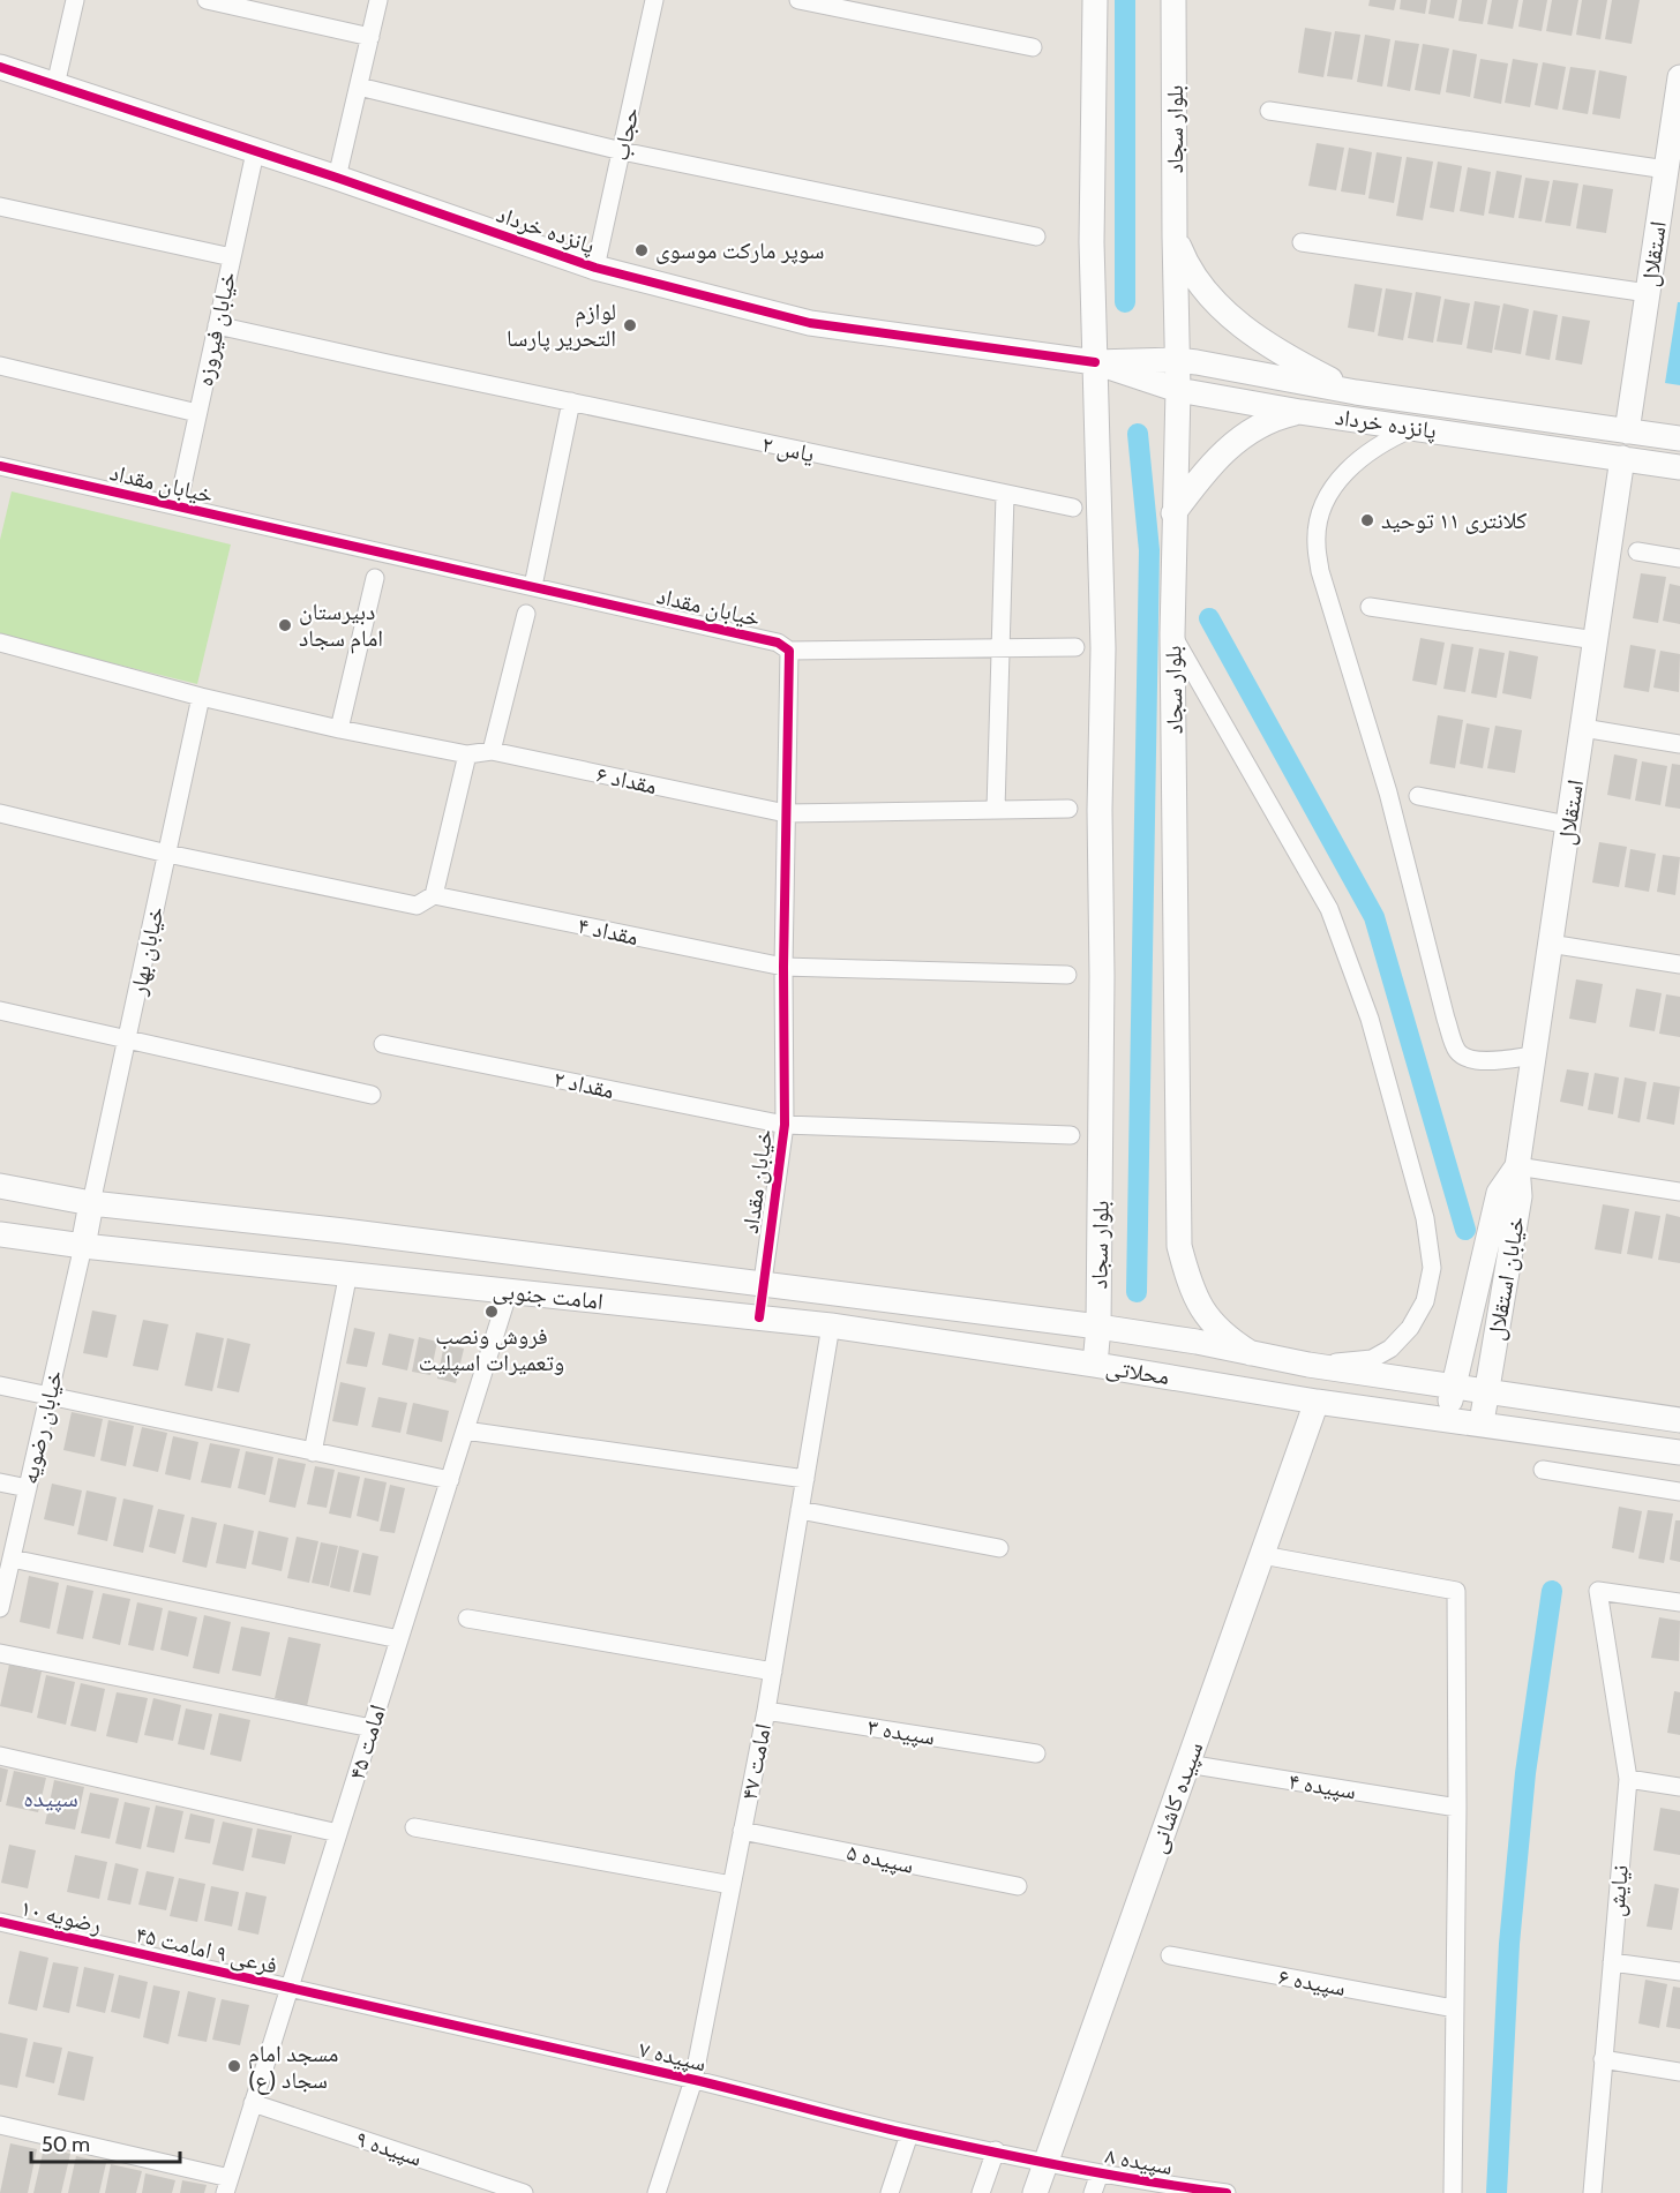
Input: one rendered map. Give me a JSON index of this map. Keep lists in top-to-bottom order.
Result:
{
  "streets": {
    "main road": [
      "بلوار سجاد",
      "پانزده خرداد",
      "استقلال",
      "خیابان استقلال",
      "امامت جنوبی",
      "محلاتی",
      "سپیده کاشانی"
    ],
    "street": [
      "حجاب",
      "خیابان فیروزه",
      "یاس ۲",
      "خیابان مقداد",
      "مقداد ۶",
      "مقداد ۴",
      "خیابان بهار",
      "مقداد ۲",
      "خیابان رضویه",
      "سپیده ۳",
      "امامت ۴۵",
      "امامت ۴۷",
      "سپیده ۴",
      "سپیده ۵",
      "نیایش",
      "رضویه ۱۰",
      "فرعی ۹ امامت ۴۵",
      "سپیده ۶",
      "سپیده ۷",
      "سپیده ۹",
      "سپیده ۸"
    ]
  },
  "crossings": [
    ["بلوار سجاد", "پانزده خرداد"],
    ["بلوار سجاد", "محلاتی"],
    ["حجاب", "پانزده خرداد"],
    ["پانزده خرداد", "استقلال"],
    ["پانزده خرداد", "خیابان فیروزه"],
    ["استقلال", "خیابان استقلال"],
    ["خیابان فیروزه", "یاس ۲"],
    ["خیابان فیروزه", "خیابان مقداد"],
    ["خیابان مقداد", "مقداد ۶"],
    ["خیابان مقداد", "مقداد ۴"],
    ["خیابان مقداد", "مقداد ۲"],
    ["مقداد ۶", "خیابان بهار"],
    ["خیابان استقلال", "محلاتی"],
    ["امامت جنوبی", "محلاتی"],
    ["امامت جنوبی", "خیابان رضویه"],
    ["امامت جنوبی", "امامت ۴۵"],
    ["امامت جنوبی", "امامت ۴۷"],
    ["محلاتی", "سپیده کاشانی"],
    ["سپیده ۳", "امامت ۴۷"],
    ["امامت ۴۵", "فرعی ۹ امامت ۴۵"],
    ["امامت ۴۵", "سپیده ۷"],
    ["امامت ۴۵", "سپیده ۹"],
    ["امامت ۴۷", "سپیده ۵"],
    ["امامت ۴۷", "سپیده ۷"],
    ["سپیده ۴", "سپیده کاشانی"],
    ["سپیده کاشانی", "سپیده ۷"],
    ["سپیده کاشانی", "سپیده ۸"],
    ["رضویه ۱۰", "فرعی ۹ امامت ۴۵"],
    ["فرعی ۹ امامت ۴۵", "سپیده ۷"],
    ["سپیده ۷", "سپیده ۸"]
  ],
  "districts": ["سپیده"],
  "places": [
    "سوپر مارکت موسوی",
    "لوازم التحریر پارسا",
    "کلانتری ۱۱ توحید",
    "دبیرستان امام سجاد",
    "فروش ونصب وتعمیرات اسپلیت",
    "مسجد امام سجاد (ع)"
  ],
  "scale_bar": "50 m"
}
